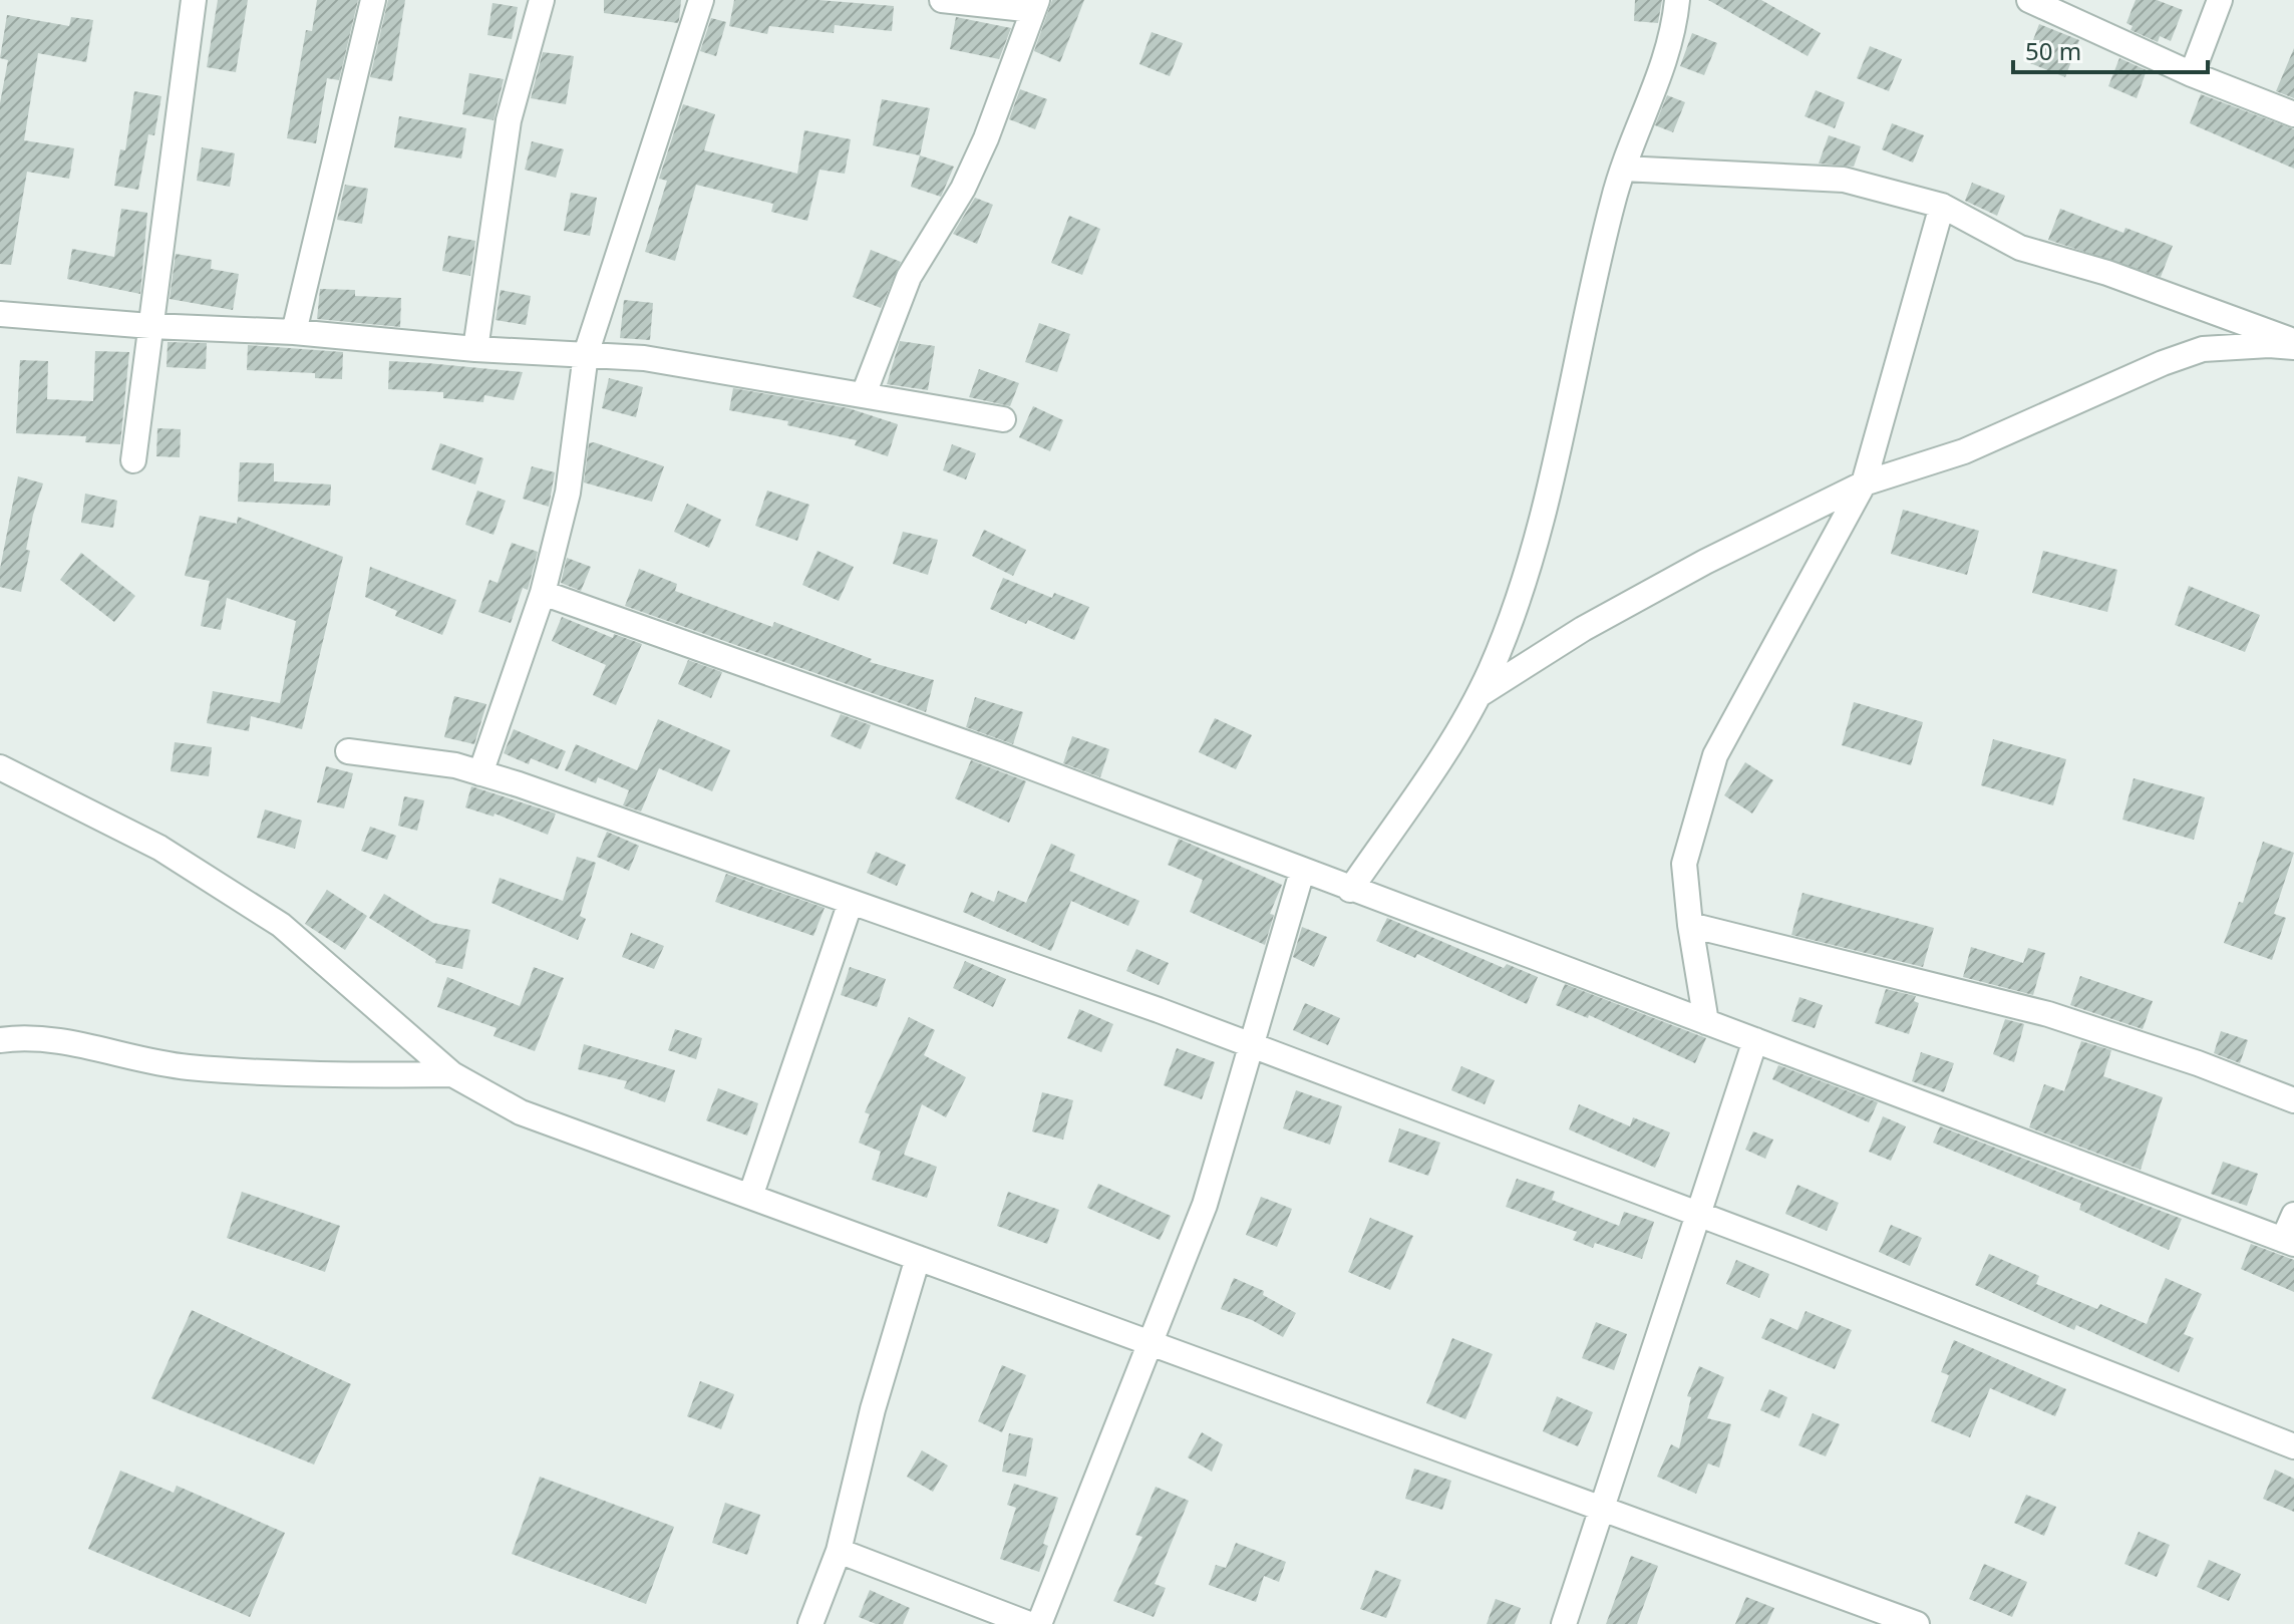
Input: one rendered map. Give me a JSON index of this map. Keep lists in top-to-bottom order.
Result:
{
  "scale_bar": "50 m"
}
